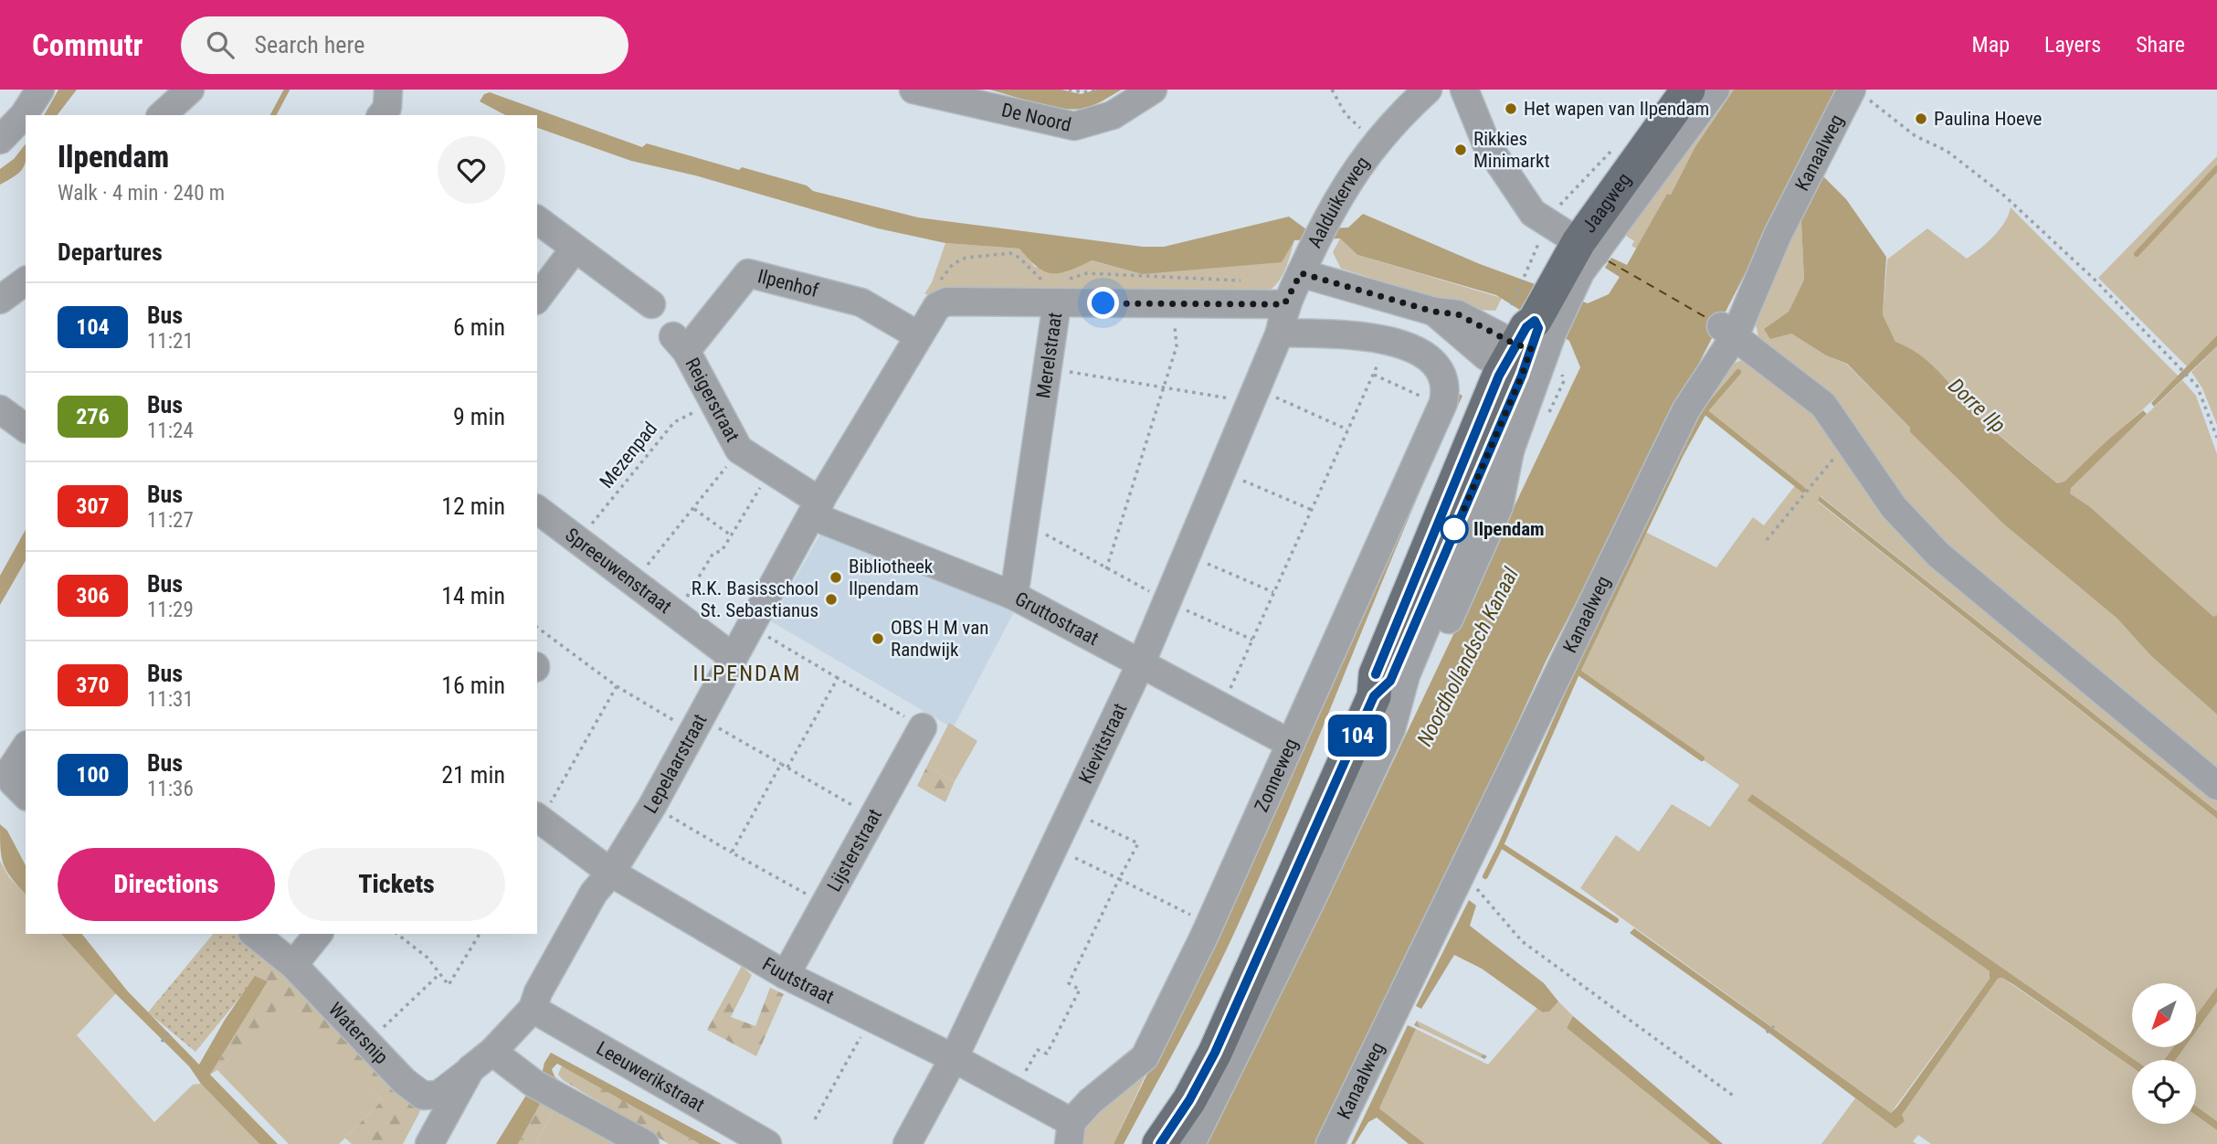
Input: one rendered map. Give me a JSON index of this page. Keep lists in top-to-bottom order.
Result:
{
  "streets": {
    "main road": ["Jaagweg"],
    "street": [
      "De Noord",
      "Kanaalweg",
      "Aalduikerweg",
      "Ilpenhof",
      "Merelstraat",
      "Reigerstraat",
      "Spreeuwenstraat",
      "Gruttostraat",
      "Kievitstraat",
      "Lepelaarstraat",
      "Zonneweg",
      "Lijsterstraat",
      "Fuutstraat",
      "Watersnip",
      "Leeuwerikstraat"
    ],
    "path": ["Mezenpad"]
  },
  "crossings": [
    ["Aalduikerweg", "Jaagweg"],
    ["Ilpenhof", "Reigerstraat"],
    ["Ilpenhof", "Lepelaarstraat"],
    ["Merelstraat", "Gruttostraat"],
    ["Reigerstraat", "Mezenpad"],
    ["Reigerstraat", "Gruttostraat"],
    ["Reigerstraat", "Lepelaarstraat"],
    ["Mezenpad", "Spreeuwenstraat"],
    ["Spreeuwenstraat", "Lepelaarstraat"],
    ["Gruttostraat", "Kievitstraat"],
    ["Gruttostraat", "Lepelaarstraat"],
    ["Gruttostraat", "Zonneweg"],
    ["Kievitstraat", "Fuutstraat"],
    ["Lepelaarstraat", "Fuutstraat"],
    ["Lepelaarstraat", "Watersnip"],
    ["Lepelaarstraat", "Leeuwerikstraat"],
    ["Zonneweg", "Fuutstraat"],
    ["Lijsterstraat", "Fuutstraat"]
  ],
  "districts": ["ILPENDAM"],
  "water": ["Dorre Ilp", "Noordhollandsch Kanaal"],
  "places": [
    "Het wapen van Ilpendam",
    "Paulina Hoeve",
    "Rikkies Minimarkt",
    "Ilpendam",
    "Bibliotheek Ilpendam",
    "R.K. Basisschool St. Sebastianus",
    "OBS H M van Randwijk"
  ],
  "lines": ["bus line 104"],
  "north": "bottom left",
  "page": {
    "header": "Commutr",
    "search": "Search here",
    "nav": ["Map", "Layers", "Share"],
    "on_map": "104",
    "heading": [
      ["Ilpendam", "Walk · 4 min · 240 m"],
      "Departures"
    ],
    "list": [
      {
        "mark": "104",
        "name": "Bus",
        "note": "11:21",
        "value": "6 min"
      },
      {
        "mark": "276",
        "name": "Bus",
        "note": "11:24",
        "value": "9 min"
      },
      {
        "mark": "307",
        "name": "Bus",
        "note": "11:27",
        "value": "12 min"
      },
      {
        "mark": "306",
        "name": "Bus",
        "note": "11:29",
        "value": "14 min"
      },
      {
        "mark": "370",
        "name": "Bus",
        "note": "11:31",
        "value": "16 min"
      },
      {
        "mark": "100",
        "name": "Bus",
        "note": "11:36",
        "value": "21 min"
      }
    ],
    "buttons": ["Directions", "Tickets"]
  }
}
